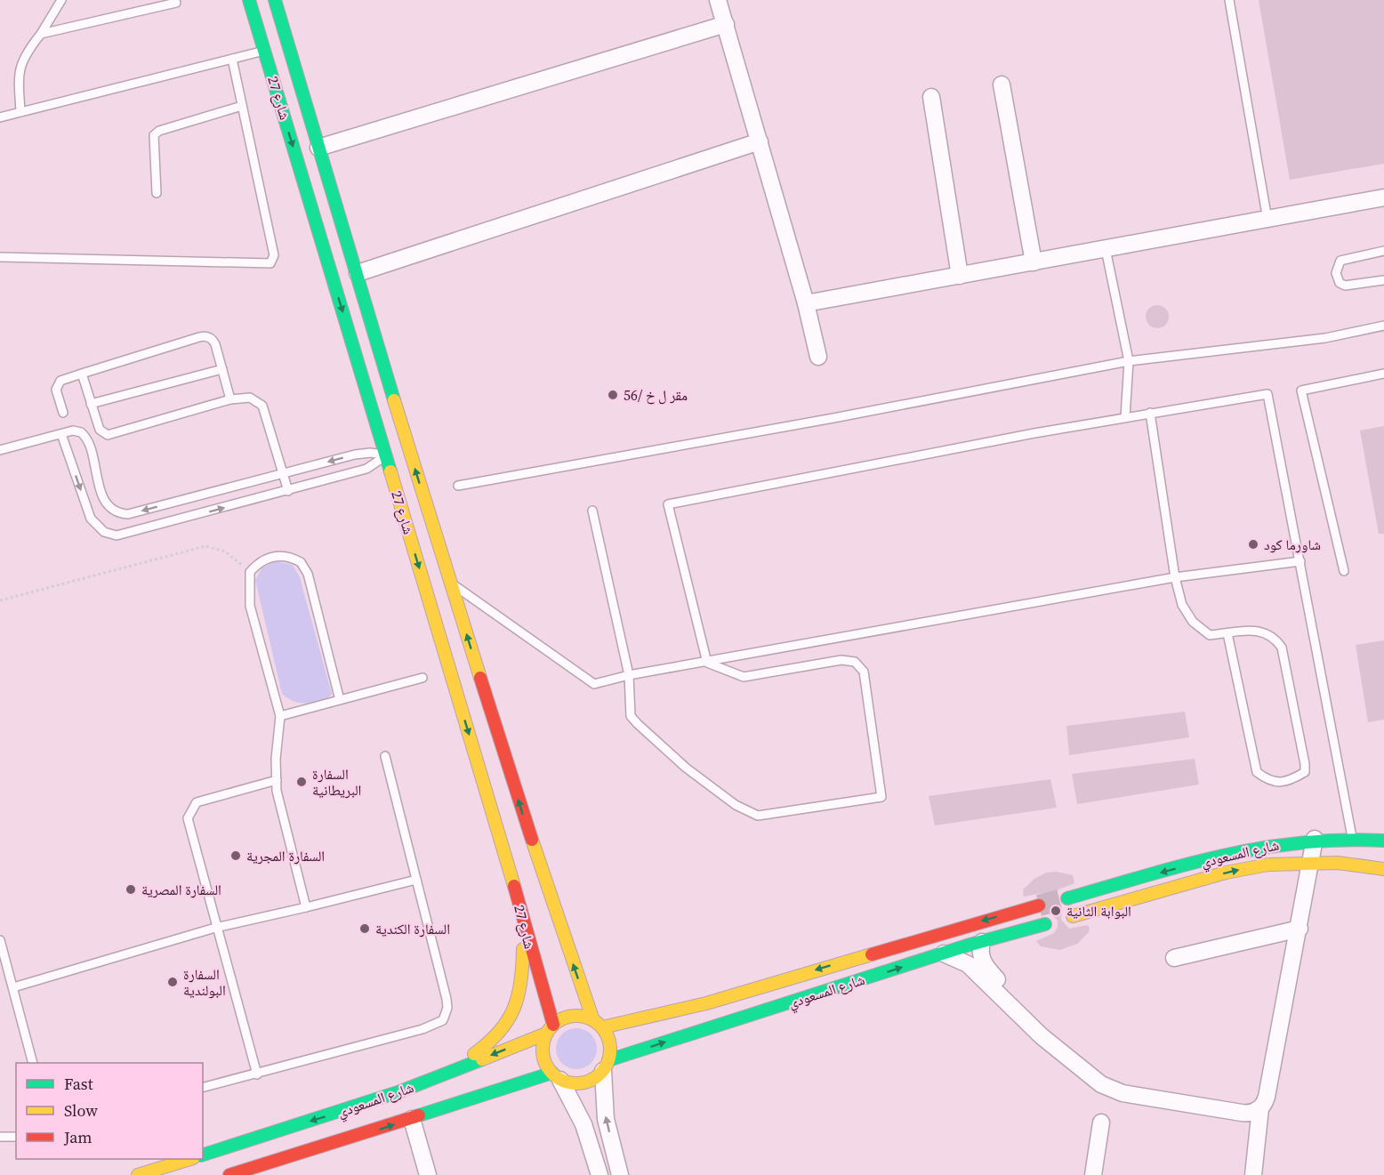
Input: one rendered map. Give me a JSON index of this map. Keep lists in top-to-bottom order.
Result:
{
  "streets": {
    "main road": ["شارع 27", "شارع المسعودي"]
  },
  "crossings": [
    ["شارع 27", "شارع المسعودي"]
  ],
  "places": [
    "مقر ل خ /56",
    "شاورما كود",
    "السفارة البريطانية",
    "السفارة المجرية",
    "السفارة المصرية",
    "البوابة الثانية",
    "السفارة الكندية",
    "السفارة البولندية"
  ],
  "legend": ["Fast", "Slow", "Jam"]
}
